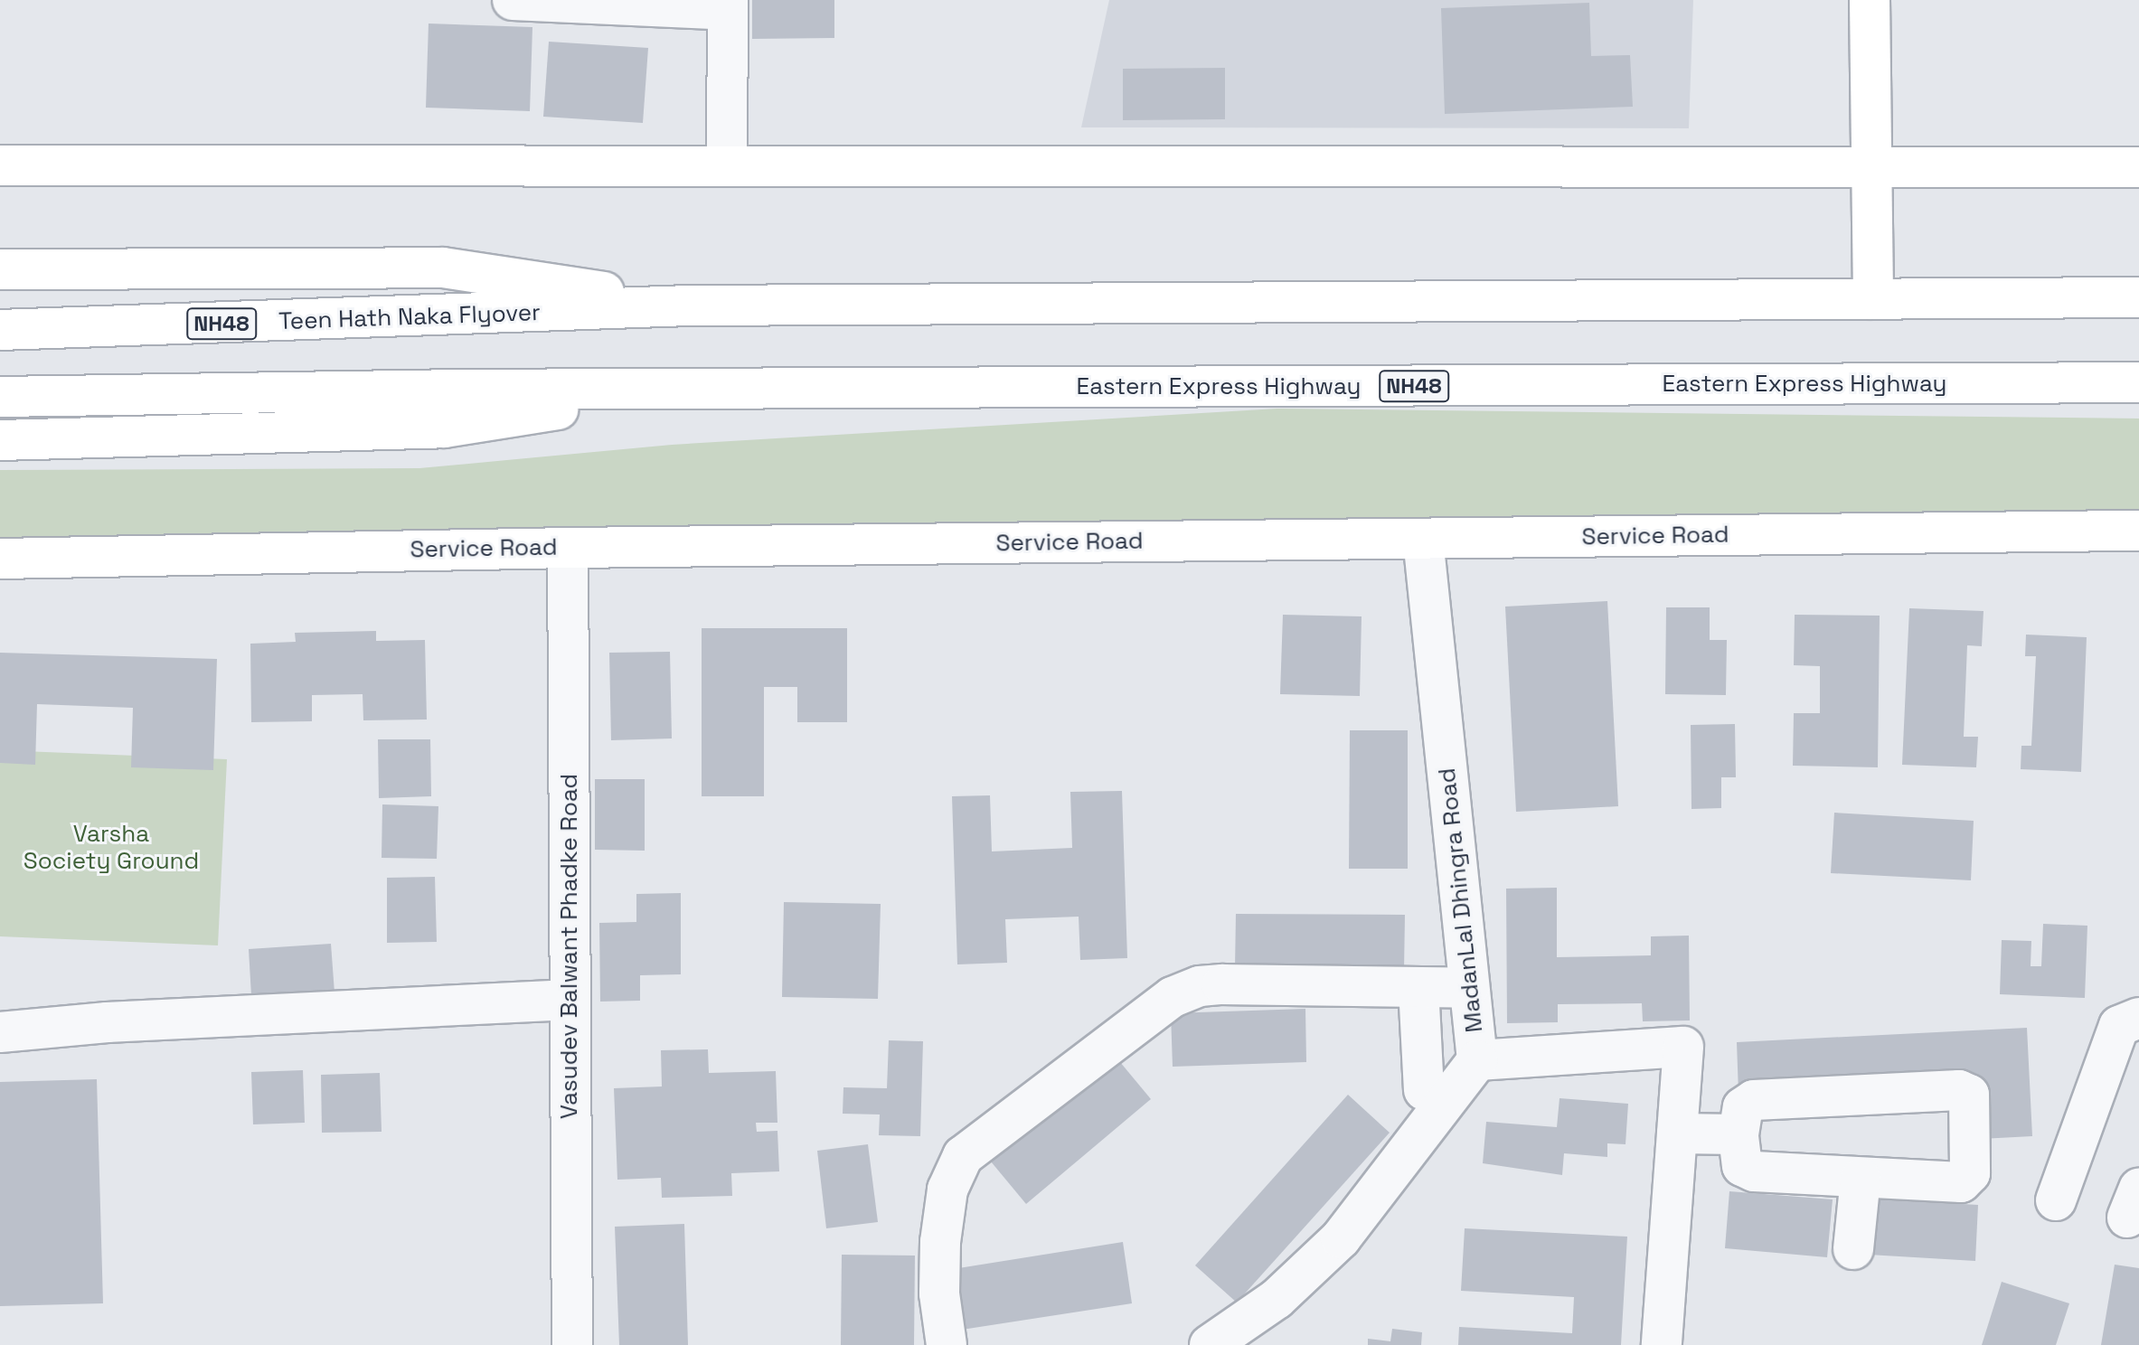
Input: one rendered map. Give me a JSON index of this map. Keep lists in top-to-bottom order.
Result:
{
  "streets": {
    "main road": [
      "Teen Hath Naka Flyover",
      "NH48",
      "Eastern Express Highway",
      "Service Road"
    ],
    "street": ["MadanLal Dhingra Road", "Vasudev Balwant Phadke Road"]
  },
  "crossings": [
    ["Teen Hath Naka Flyover", "NH48"],
    ["NH48", "Eastern Express Highway"],
    ["Service Road", "MadanLal Dhingra Road"],
    ["Service Road", "Vasudev Balwant Phadke Road"]
  ],
  "parks": ["Varsha Society Ground"]
}
